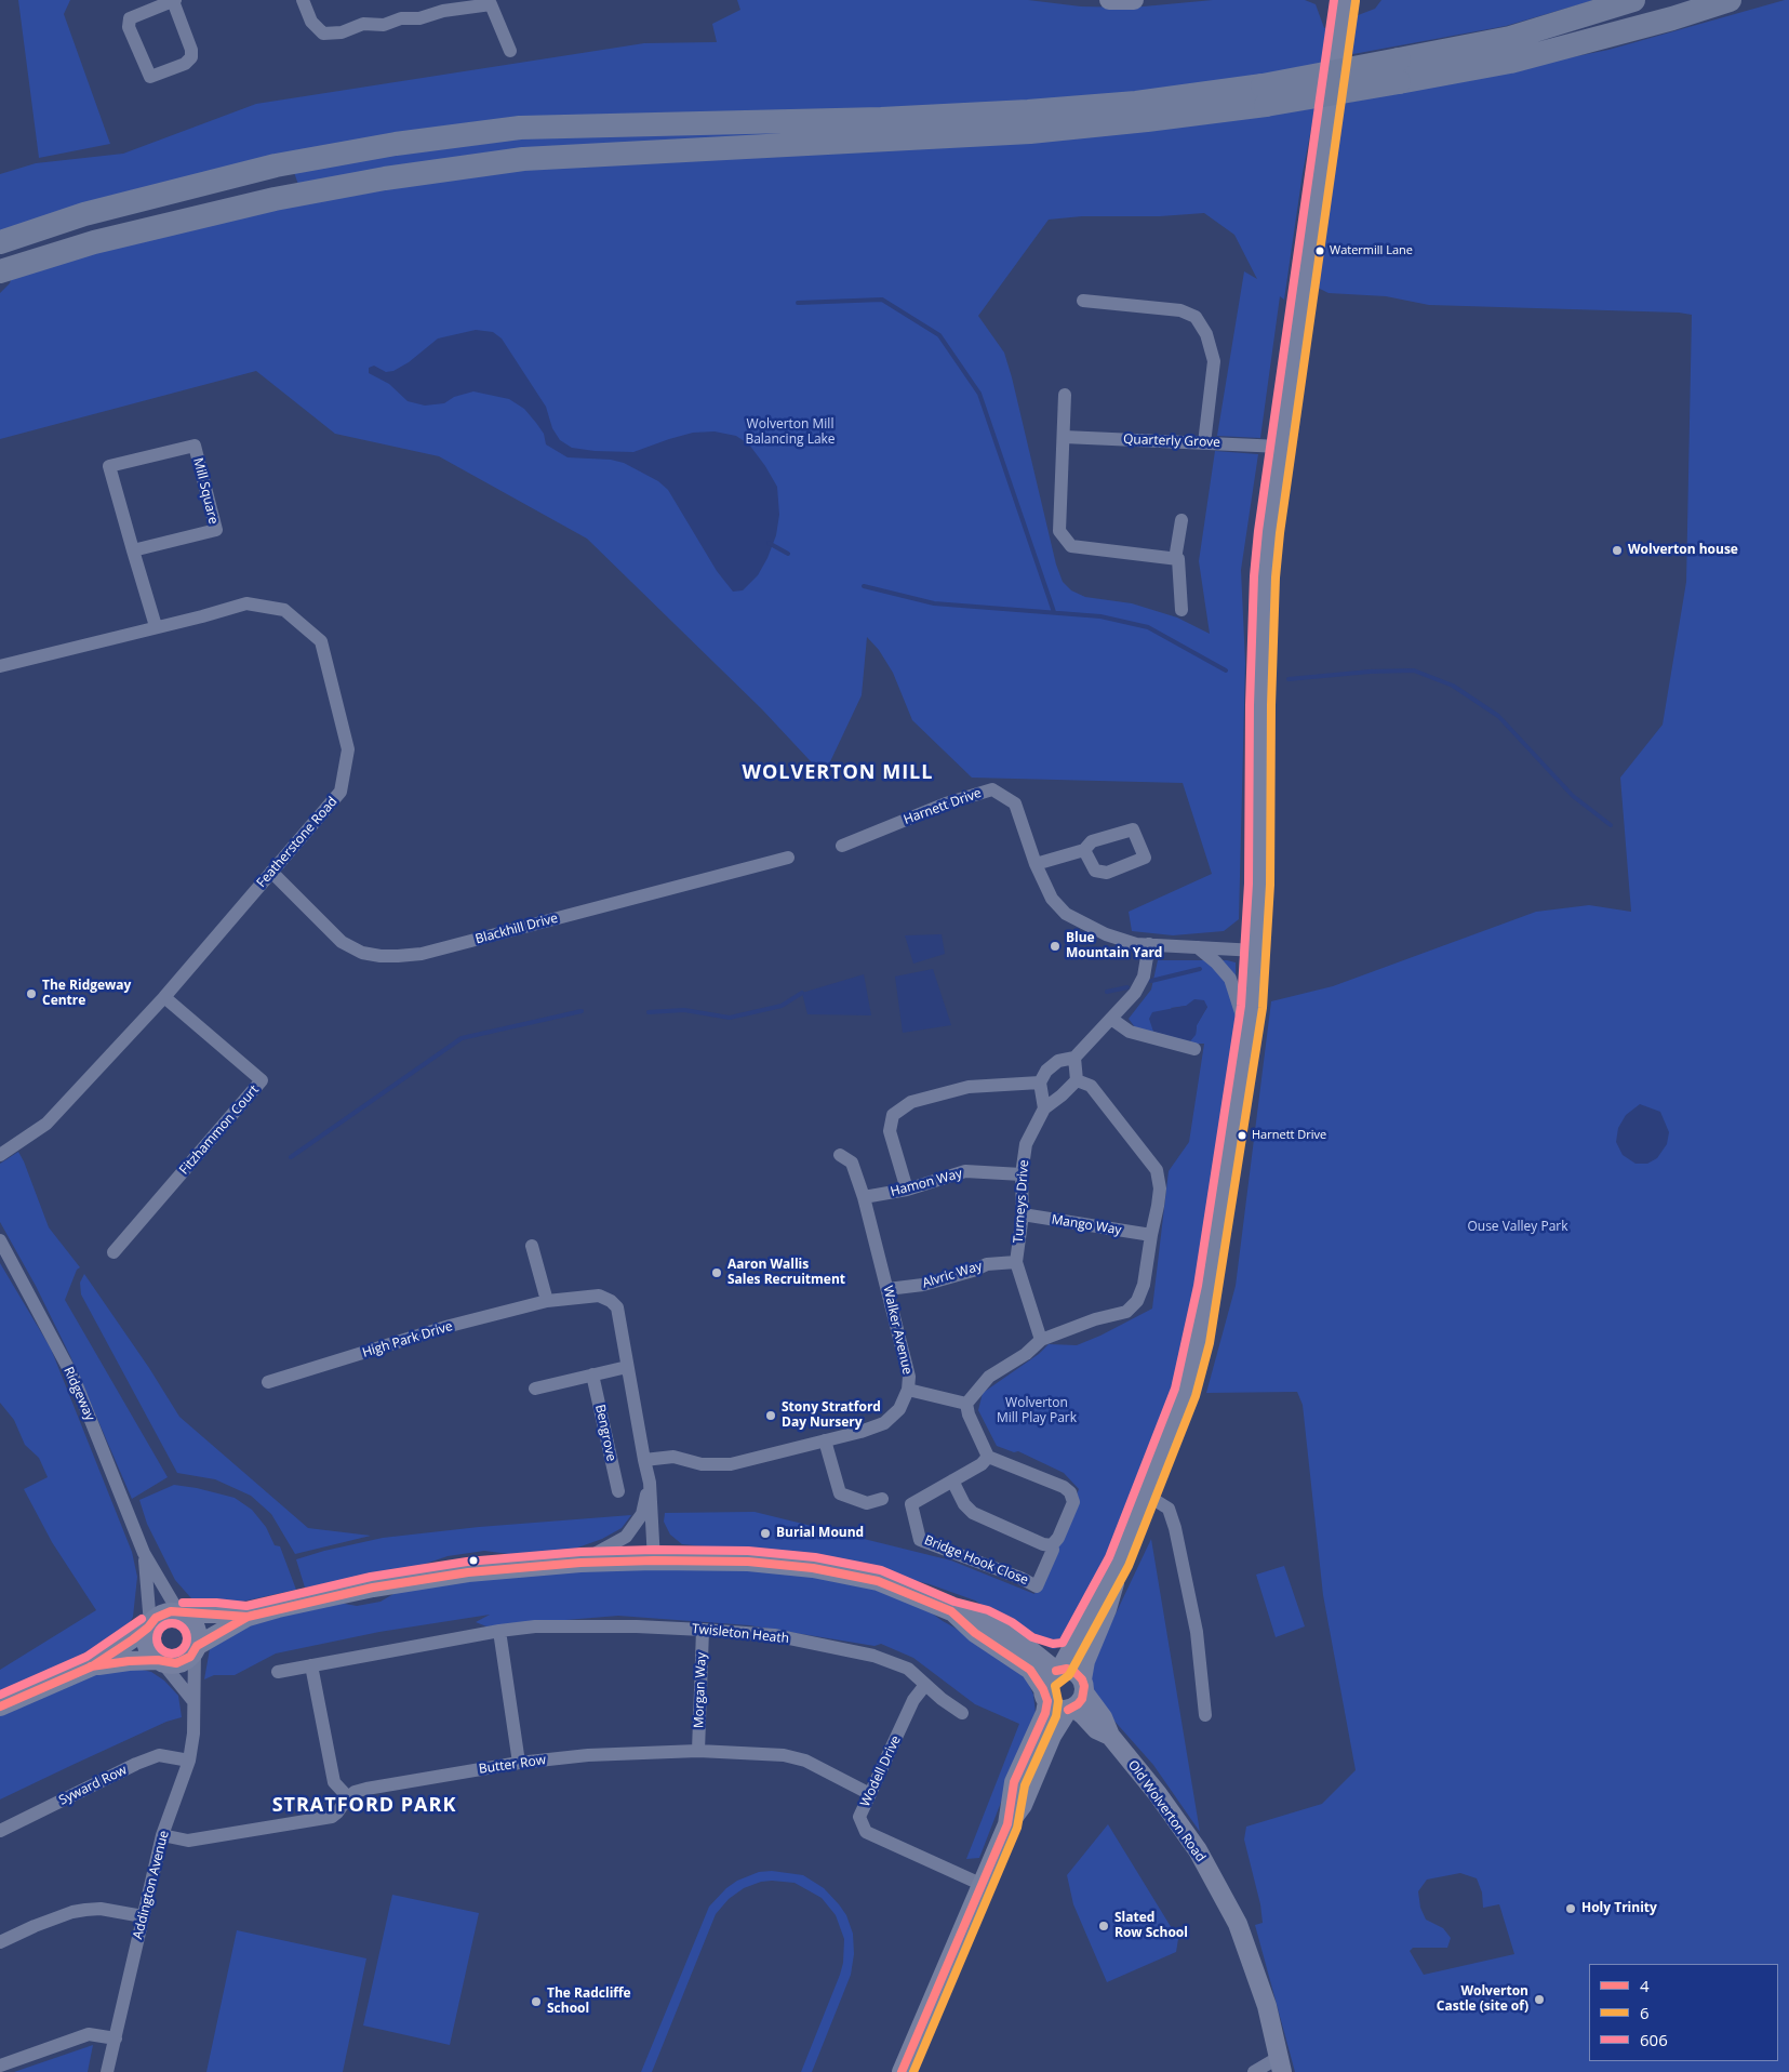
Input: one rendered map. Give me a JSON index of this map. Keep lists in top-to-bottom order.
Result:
{
  "streets": {
    "street": [
      "Quarterly Grove",
      "Mill Square",
      "Harnett Drive",
      "Featherstone Road",
      "Blackhill Drive",
      "Fitzhammon Court",
      "Hamon Way",
      "Turneys Drive",
      "Mango Way",
      "Alvric Way",
      "Walker Avenue",
      "High Park Drive",
      "Ridgeway",
      "Bengrove",
      "Bridge Hook Close",
      "Twisleton Heath",
      "Morgan Way",
      "Butter Row",
      "Wodell Drive",
      "Syward Row",
      "Old Wolverton Road",
      "Addington Avenue"
    ]
  },
  "crossings": [
    ["Mill Square", "Featherstone Road"],
    ["Featherstone Road", "Blackhill Drive"],
    ["Featherstone Road", "Fitzhammon Court"],
    ["Hamon Way", "Turneys Drive"],
    ["Hamon Way", "Walker Avenue"],
    ["Turneys Drive", "Mango Way"],
    ["Turneys Drive", "Alvric Way"],
    ["Alvric Way", "Walker Avenue"],
    ["Walker Avenue", "High Park Drive"],
    ["Ridgeway", "Addington Avenue"],
    ["Twisleton Heath", "Morgan Way"],
    ["Twisleton Heath", "Wodell Drive"],
    ["Morgan Way", "Butter Row"],
    ["Butter Row", "Wodell Drive"],
    ["Butter Row", "Addington Avenue"],
    ["Syward Row", "Addington Avenue"]
  ],
  "districts": ["WOLVERTON MILL", "STRATFORD PARK"],
  "parks": ["Wolverton Mill Balancing Lake", "Ouse Valley Park", "Wolverton Mill Play Park"],
  "places": [
    "Watermill Lane",
    "Wolverton house",
    "Blue Mountain Yard",
    "The Ridgeway Centre",
    "Harnett Drive",
    "Aaron Wallis Sales Recruitment",
    "Stony Stratford Day Nursery",
    "Burial Mound",
    "Holy Trinity",
    "Slated Row School",
    "Wolverton Castle (site of)",
    "The Radcliffe School"
  ],
  "lines": ["transit line 606", "transit line 6", "transit line 4"],
  "legend": ["4", "6", "606"]
}
